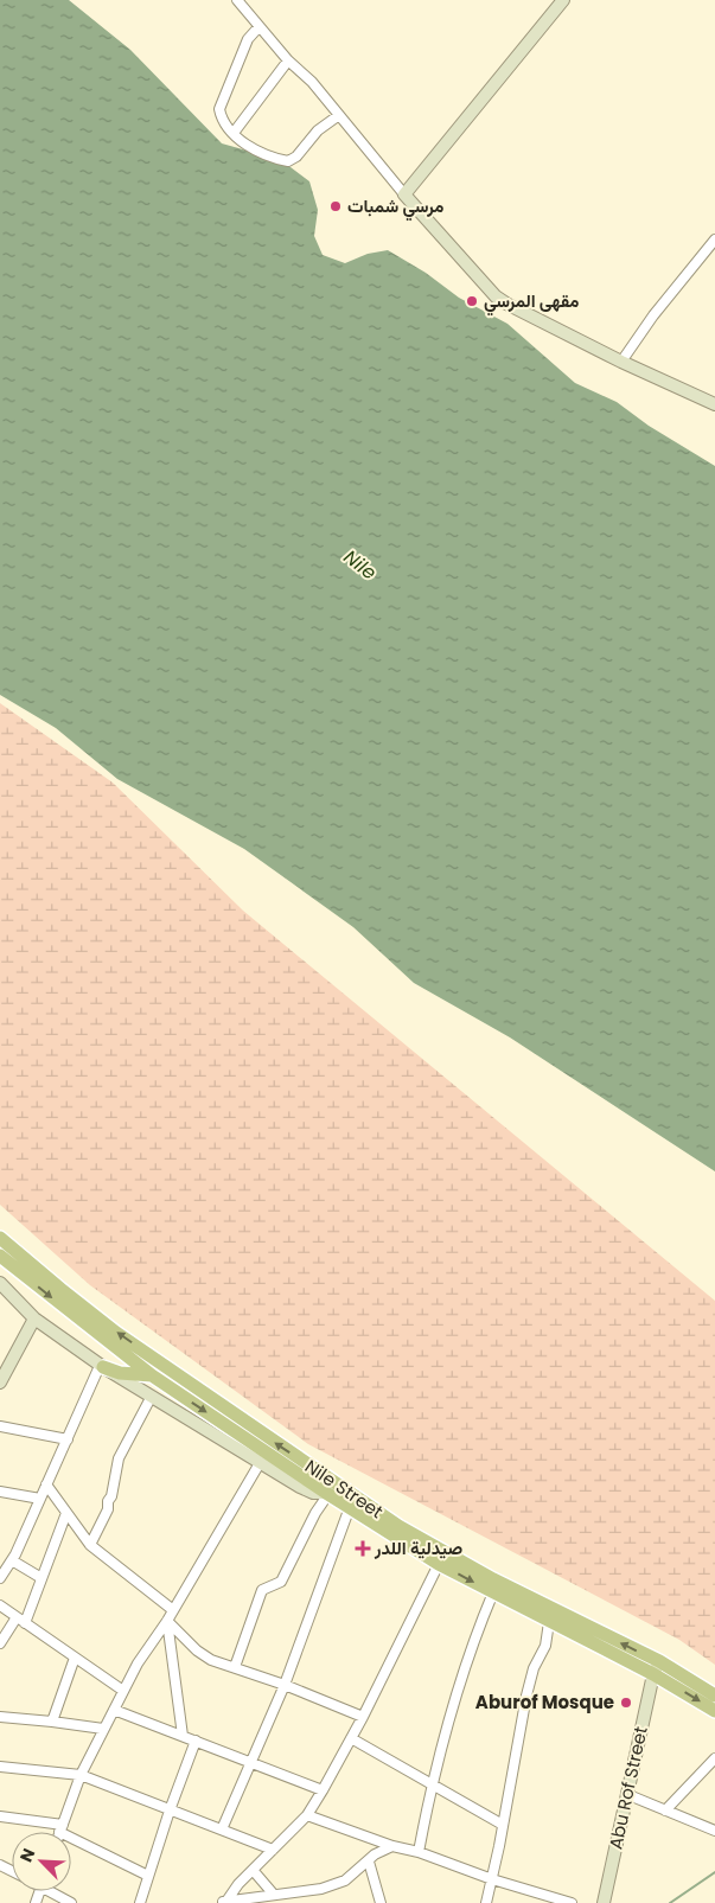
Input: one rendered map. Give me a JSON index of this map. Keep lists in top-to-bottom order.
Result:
{
  "streets": {
    "main road": ["Nile Street"],
    "street": ["Abu Rof Street"]
  },
  "crossings": [
    ["Nile Street", "Abu Rof Street"]
  ],
  "water": ["Nile"],
  "places": {
    "other": ["مرسي شمبات", "مقهى المرسي", "Aburof Mosque"],
    "health": ["صيدلية اللدر"]
  },
  "north": "top left"
}
